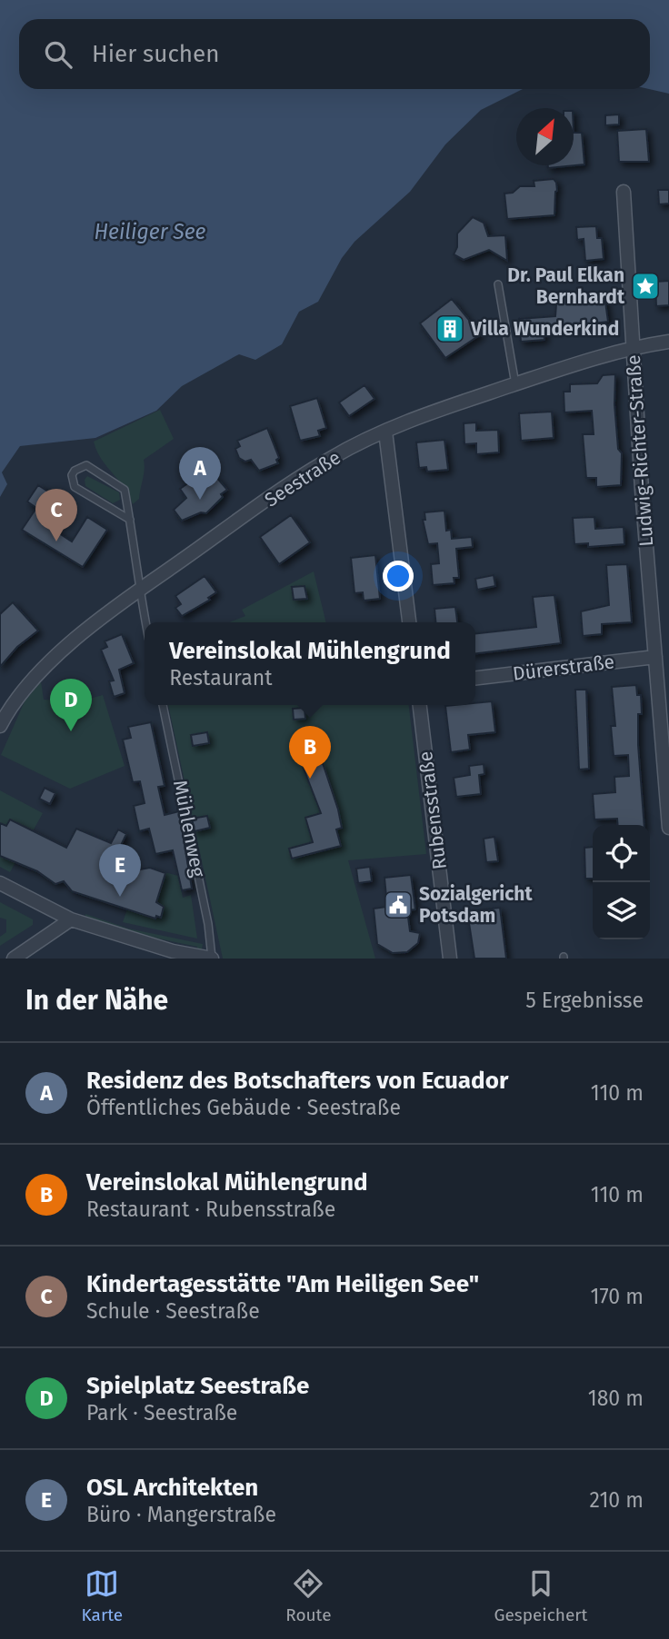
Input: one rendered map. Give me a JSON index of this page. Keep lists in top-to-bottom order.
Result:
{
  "streets": {
    "street": [
      "Ludwig-Richter-Straße",
      "Seestraße",
      "Dürerstraße",
      "Rubensstraße"
    ],
    "lane": ["Mühlenweg"]
  },
  "crossings": [
    ["Ludwig-Richter-Straße", "Seestraße"],
    ["Ludwig-Richter-Straße", "Dürerstraße"]
  ],
  "water": ["Heiliger See"],
  "places": {
    "place": ["Dr. Paul Elkan Bernhardt"],
    "building": ["Villa Wunderkind"],
    "public building": ["Sozialgericht Potsdam"]
  },
  "north": "top right",
  "page": {
    "search": "Hier suchen",
    "pins": [
      "A",
      "C",
      "D",
      "B",
      "E"
    ],
    "popup": ["Vereinslokal Mühlengrund", "Restaurant"],
    "heading": ["In der Nähe", "5 Ergebnisse"],
    "list": [
      {
        "mark": "A",
        "name": "Residenz des Botschafters von Ecuador",
        "note": "Öffentliches Gebäude · Seestraße",
        "value": "110 m"
      },
      {
        "mark": "B",
        "name": "Vereinslokal Mühlengrund",
        "note": "Restaurant · Rubensstraße",
        "value": "110 m"
      },
      {
        "mark": "C",
        "name": "Kindertagesstätte \"Am Heiligen See\"",
        "note": "Schule · Seestraße",
        "value": "170 m"
      },
      {
        "mark": "D",
        "name": "Spielplatz Seestraße",
        "note": "Park · Seestraße",
        "value": "180 m"
      },
      {
        "mark": "E",
        "name": "OSL Architekten",
        "note": "Büro · Mangerstraße",
        "value": "210 m"
      }
    ],
    "nav": ["Karte", "Route", "Gespeichert"]
  }
}
